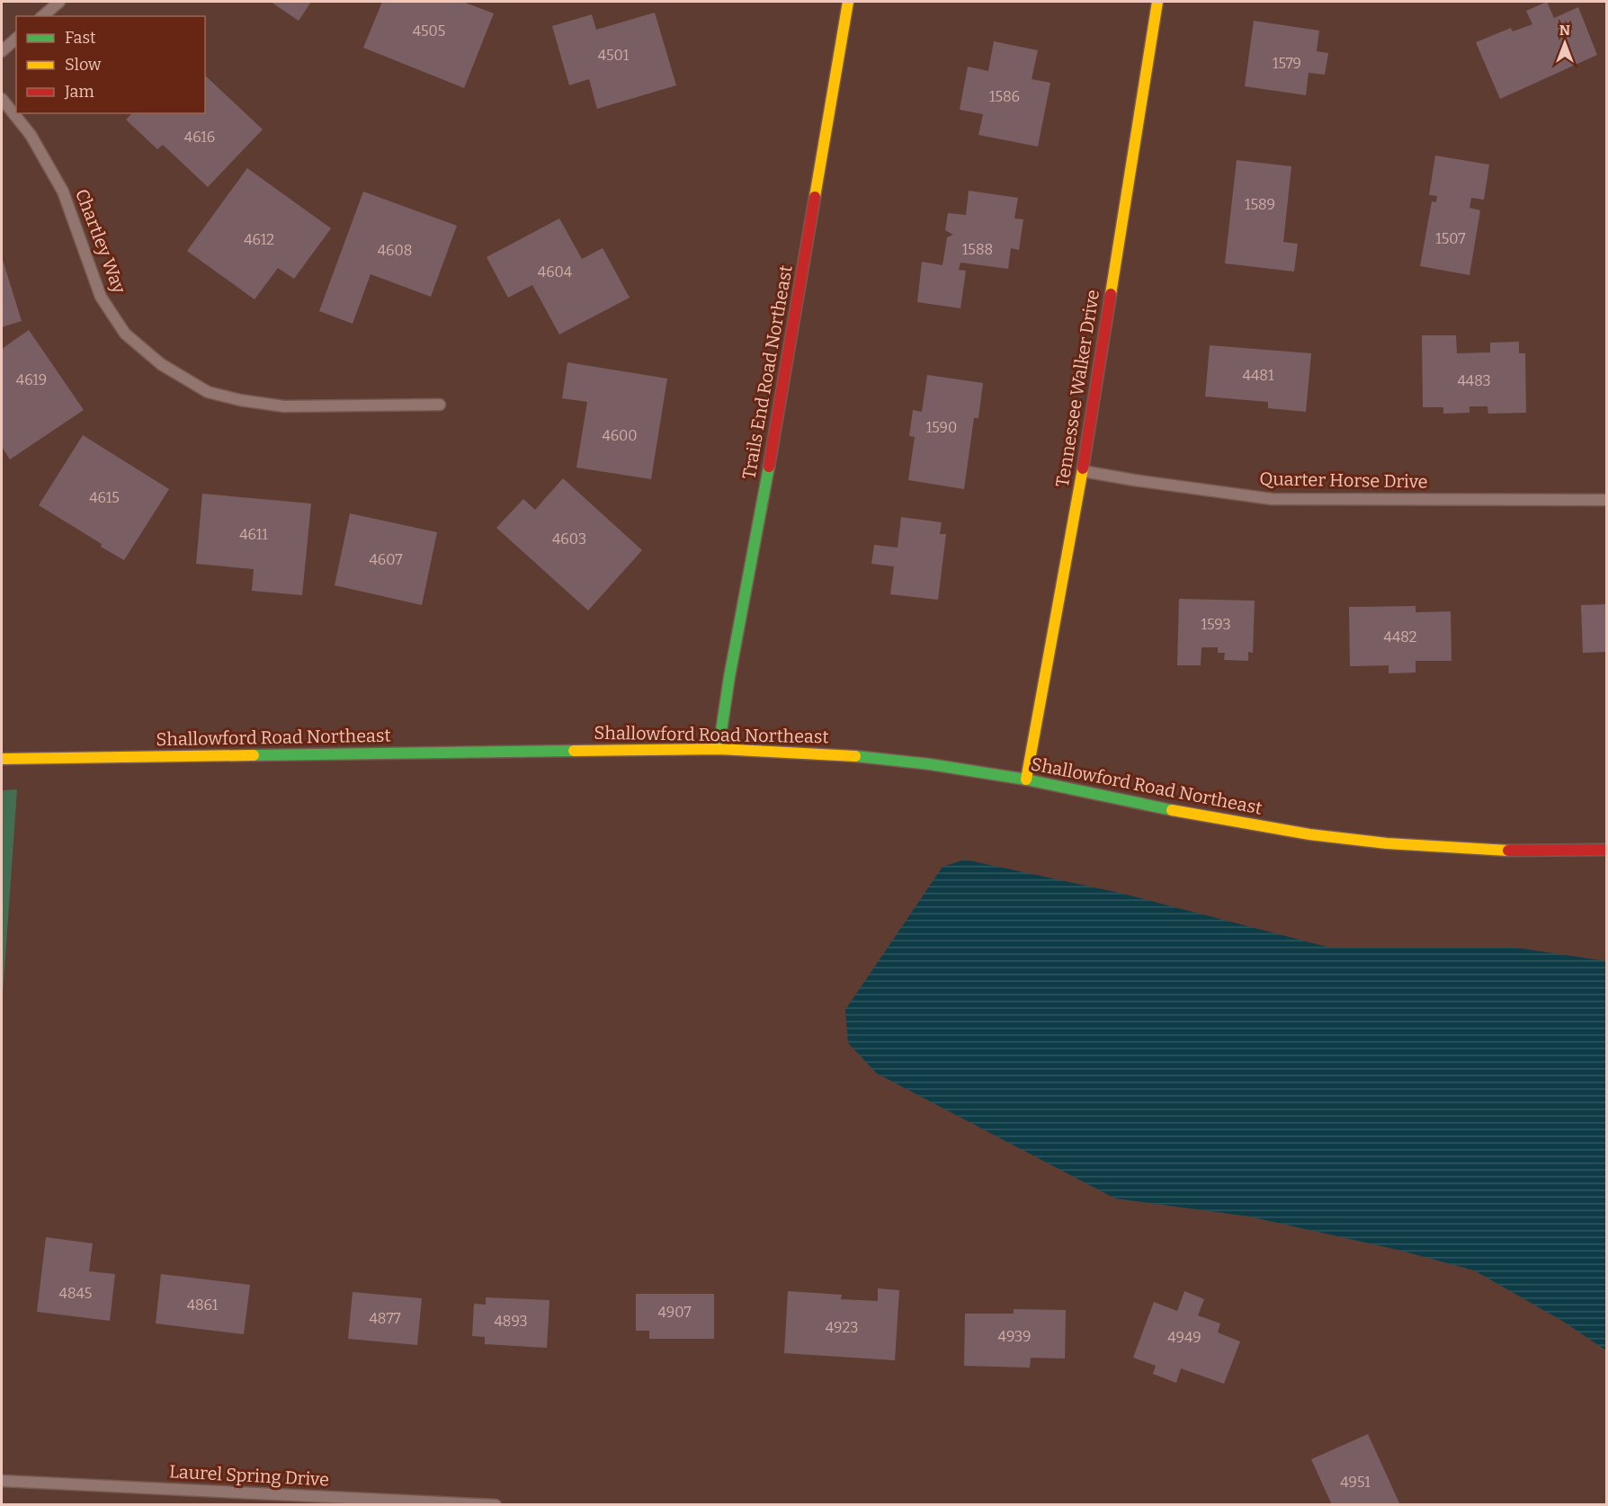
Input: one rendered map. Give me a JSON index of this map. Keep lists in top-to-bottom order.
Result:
{
  "streets": {
    "main road": ["Trails End Road Northeast", "Tennessee Walker Drive", "Shallowford Road Northeast"],
    "street": ["Chartley Way", "Quarter Horse Drive", "Laurel Spring Drive"]
  },
  "crossings": [
    ["Trails End Road Northeast", "Shallowford Road Northeast"],
    ["Tennessee Walker Drive", "Quarter Horse Drive"],
    ["Tennessee Walker Drive", "Shallowford Road Northeast"]
  ],
  "house_numbers": [
    "4505",
    "4501",
    "1579",
    "1586",
    "4616",
    "1589",
    "1507",
    "4612",
    "1588",
    "4608",
    "4604",
    "4481",
    "4619",
    "4483",
    "1590",
    "4600",
    "4615",
    "4611",
    "4603",
    "4607",
    "1593",
    "4482",
    "4845",
    "4861",
    "4907",
    "4877",
    "4893",
    "4923",
    "4939",
    "4949",
    "4951"
  ],
  "legend": ["Fast", "Slow", "Jam"],
  "north": "top"
}
